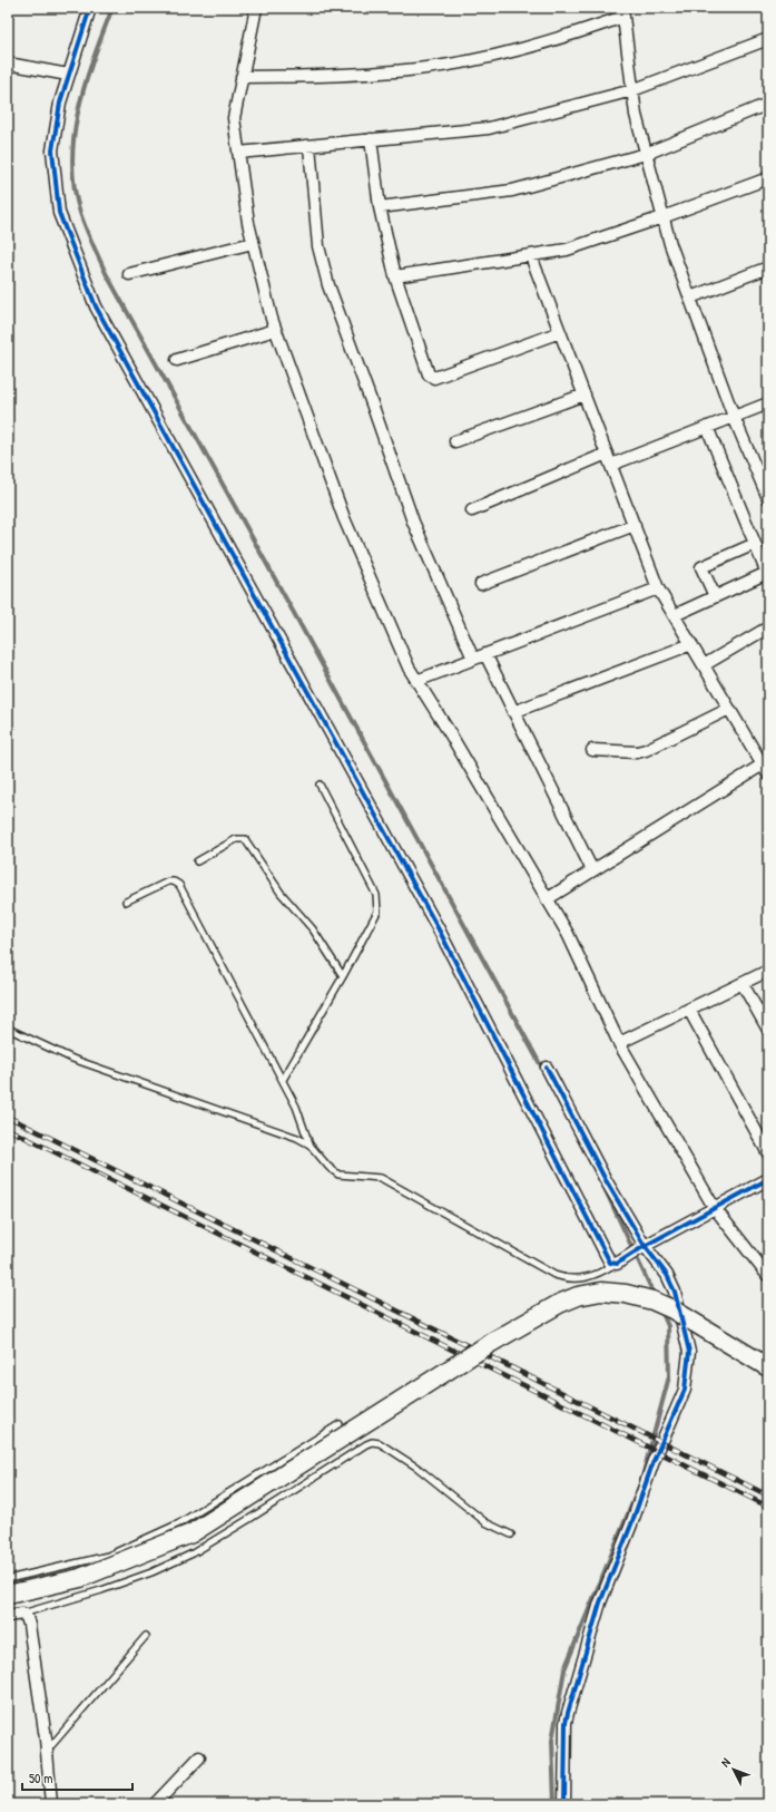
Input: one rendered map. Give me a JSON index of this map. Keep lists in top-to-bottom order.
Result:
{
  "scale_bar": "50 m",
  "north": "top left"
}
